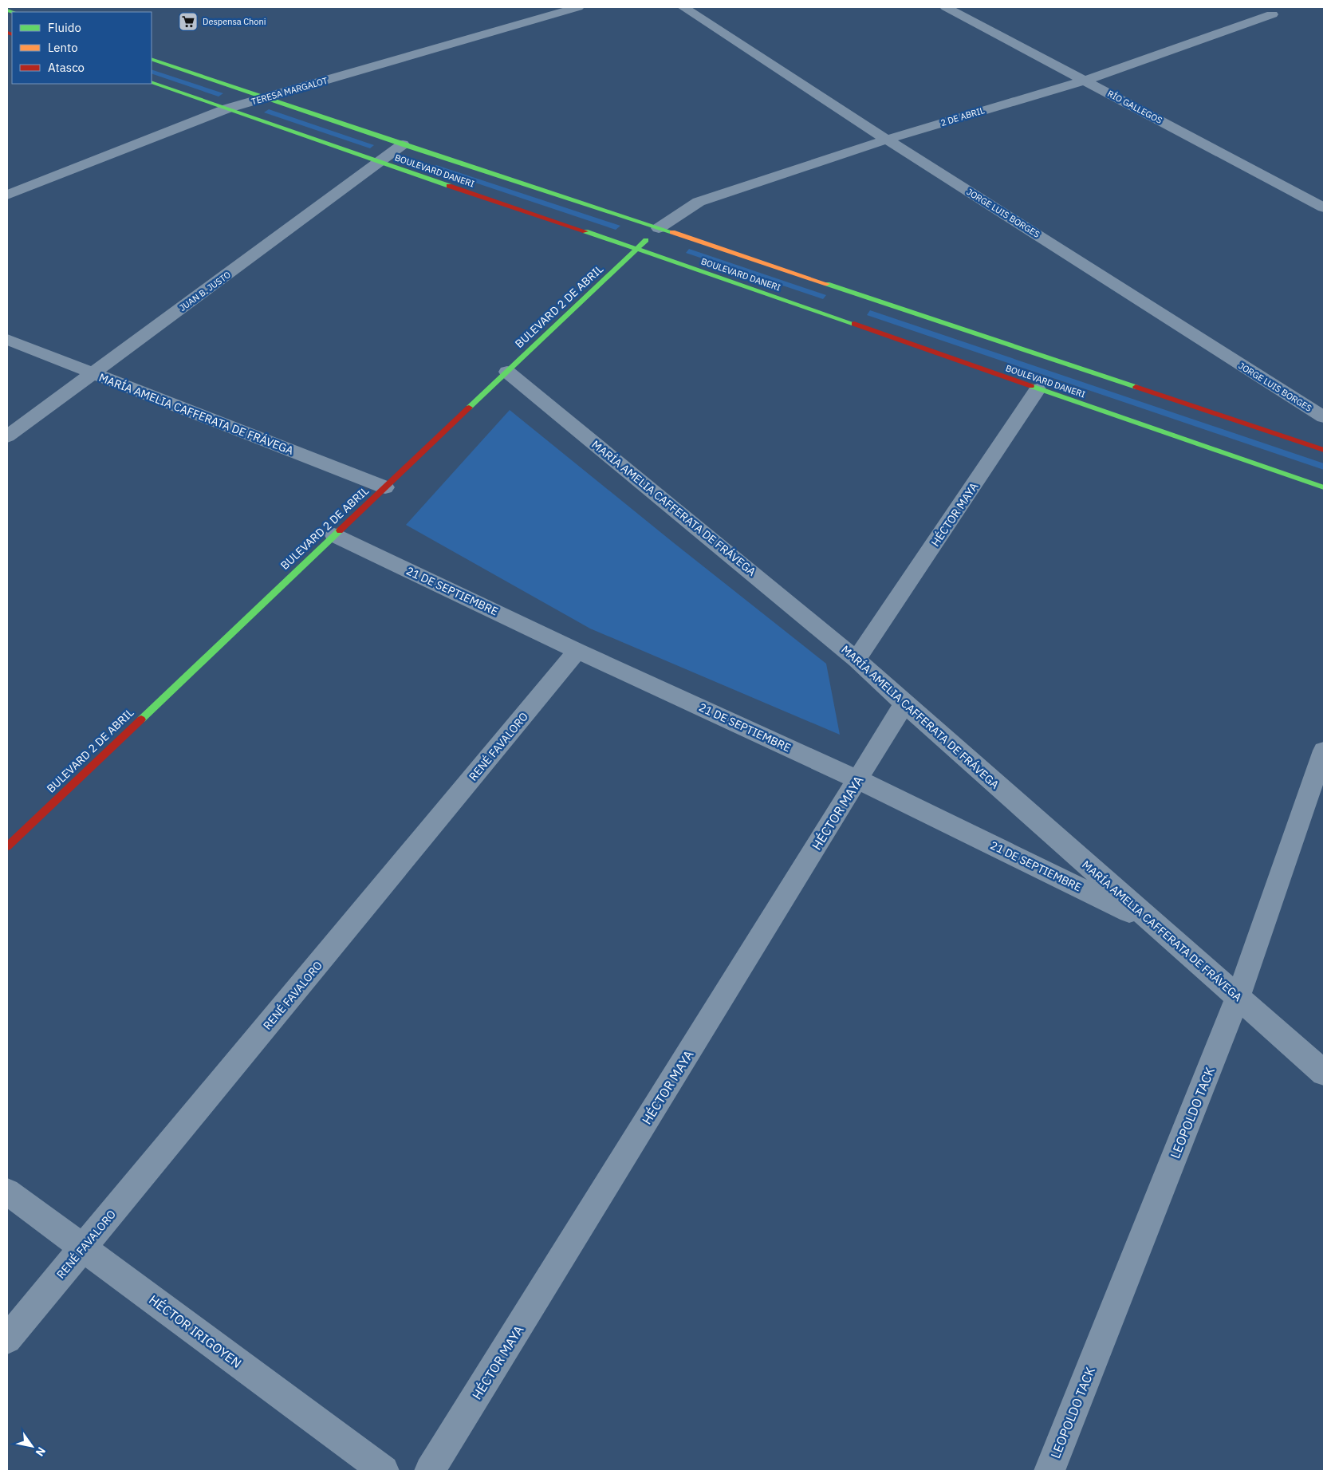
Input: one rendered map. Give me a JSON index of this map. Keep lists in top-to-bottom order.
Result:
{
  "streets": {
    "main road": ["BOULEVARD DANERI", "BULEVARD 2 DE ABRIL"],
    "street": [
      "TERESA MARGALOT",
      "RÍO GALLEGOS",
      "2 DE ABRIL",
      "JORGE LUIS BORGES",
      "JUAN B. JUSTO",
      "MARÍA AMELIA CAFFERATA DE FRÁVEGA",
      "HÉCTOR MAYA",
      "21 DE SEPTIEMBRE",
      "RENÉ FAVALORO",
      "LEOPOLDO TACK",
      "HÉCTOR IRIGOYEN"
    ]
  },
  "crossings": [
    ["TERESA MARGALOT", "BOULEVARD DANERI"],
    ["RÍO GALLEGOS", "2 DE ABRIL"],
    ["2 DE ABRIL", "BOULEVARD DANERI"],
    ["2 DE ABRIL", "JORGE LUIS BORGES"],
    ["2 DE ABRIL", "BULEVARD 2 DE ABRIL"],
    ["BOULEVARD DANERI", "JUAN B. JUSTO"],
    ["BOULEVARD DANERI", "BULEVARD 2 DE ABRIL"],
    ["BOULEVARD DANERI", "HÉCTOR MAYA"],
    ["JUAN B. JUSTO", "MARÍA AMELIA CAFFERATA DE FRÁVEGA"],
    ["BULEVARD 2 DE ABRIL", "MARÍA AMELIA CAFFERATA DE FRÁVEGA"],
    ["BULEVARD 2 DE ABRIL", "21 DE SEPTIEMBRE"],
    ["MARÍA AMELIA CAFFERATA DE FRÁVEGA", "HÉCTOR MAYA"],
    ["MARÍA AMELIA CAFFERATA DE FRÁVEGA", "21 DE SEPTIEMBRE"],
    ["MARÍA AMELIA CAFFERATA DE FRÁVEGA", "LEOPOLDO TACK"],
    ["HÉCTOR MAYA", "21 DE SEPTIEMBRE"],
    ["21 DE SEPTIEMBRE", "RENÉ FAVALORO"],
    ["RENÉ FAVALORO", "HÉCTOR IRIGOYEN"]
  ],
  "places": {
    "supermarket": ["Despensa Choni"]
  },
  "legend": ["Fluido", "Lento", "Atasco"],
  "north": "bottom right"
}
